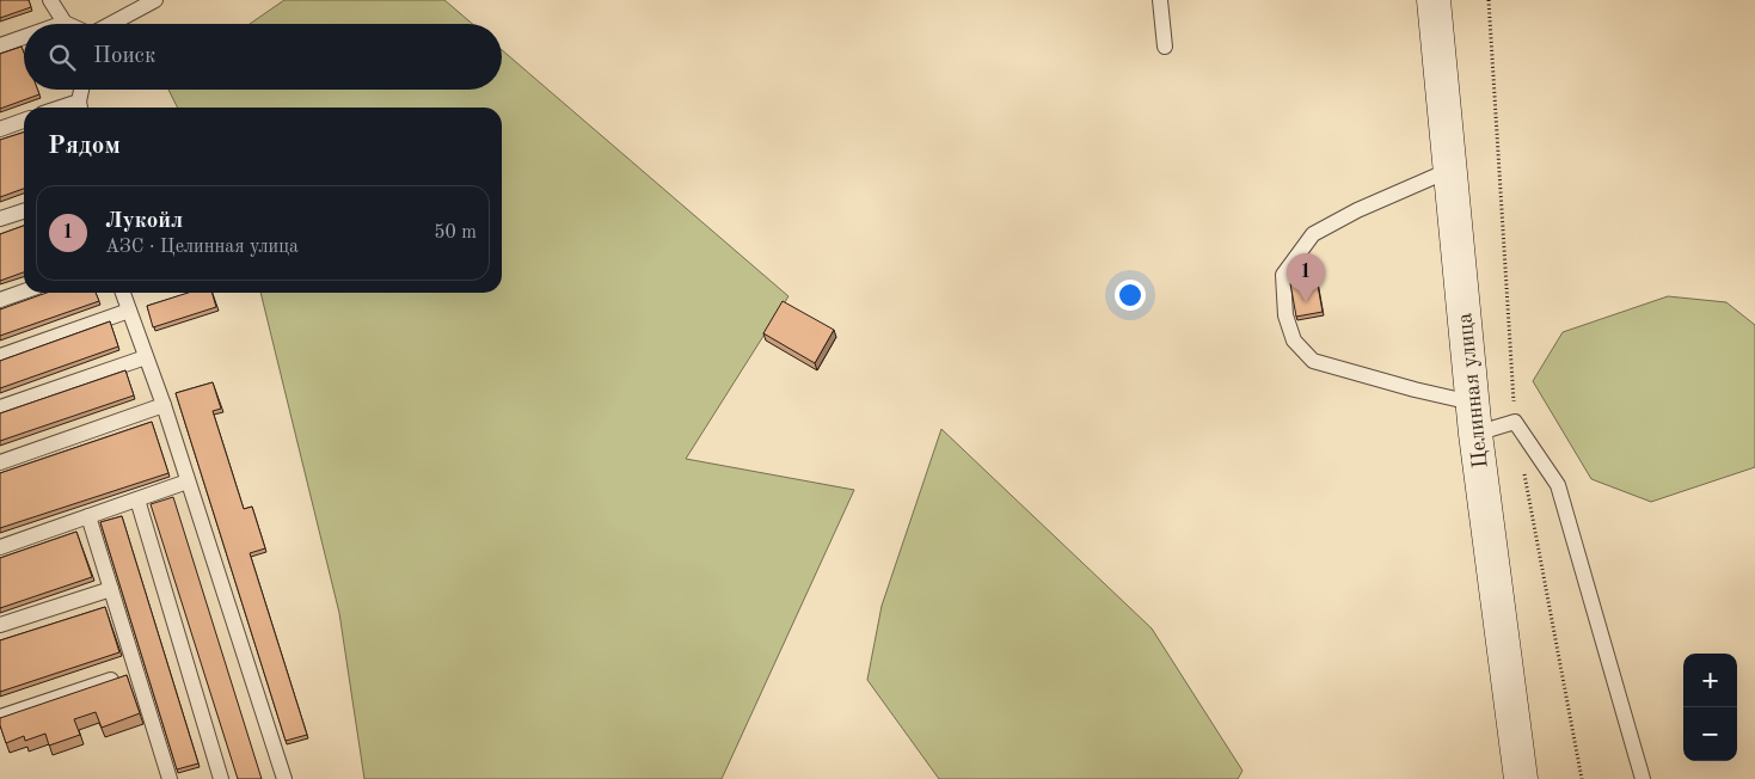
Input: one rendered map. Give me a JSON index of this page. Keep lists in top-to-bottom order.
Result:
{
  "streets": {
    "main road": ["Целинная улица"]
  },
  "page": {
    "search": "Поиск",
    "heading": "Рядом",
    "list": [
      {
        "mark": "1",
        "name": "Лукойл",
        "note": "АЗС · Целинная улица",
        "value": "50 m"
      }
    ],
    "pins": "1",
    "map_buttons": ["+", "−"]
  }
}
